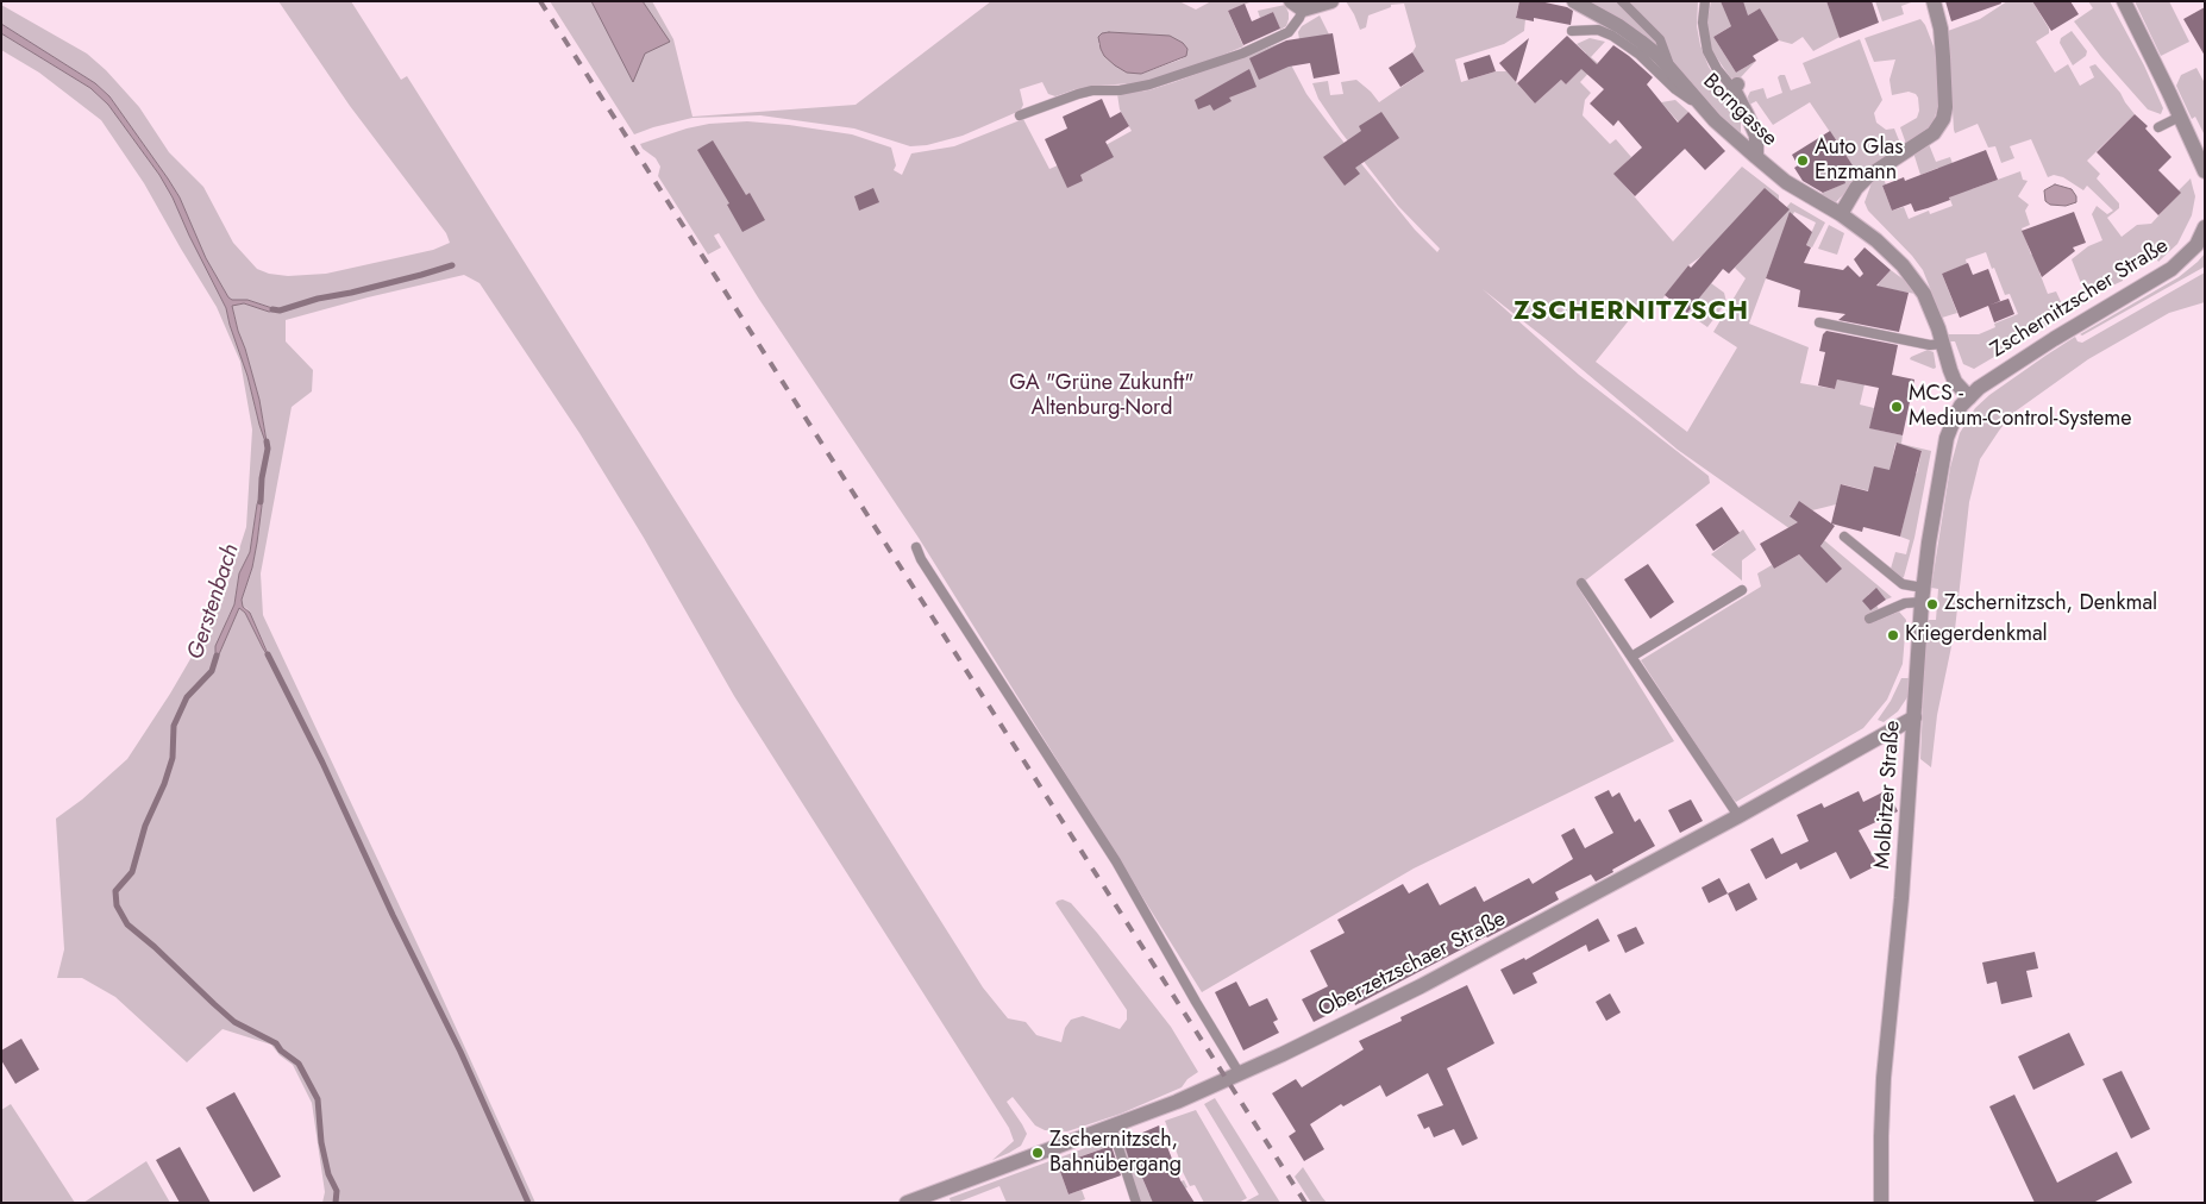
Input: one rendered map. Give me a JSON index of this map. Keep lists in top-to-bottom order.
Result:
{
  "streets": {
    "street": [
      "Borngasse",
      "Zschernitzscher Straße",
      "Molbitzer Straße",
      "Oberzetzschaer Straße"
    ]
  },
  "crossings": [
    ["Borngasse", "Zschernitzscher Straße"],
    ["Borngasse", "Molbitzer Straße"],
    ["Zschernitzscher Straße", "Molbitzer Straße"],
    ["Molbitzer Straße", "Oberzetzschaer Straße"]
  ],
  "districts": ["ZSCHERNITZSCH"],
  "water": ["Gerstenbach"],
  "parks": ["GA \"Grüne Zukunft\" Altenburg-Nord"],
  "places": [
    "Auto Glas Enzmann",
    "MCS - Medium-Control-Systeme",
    "Zschernitzsch, Denkmal",
    "Kriegerdenkmal",
    "Zschernitzsch, Bahnübergang"
  ]
}
